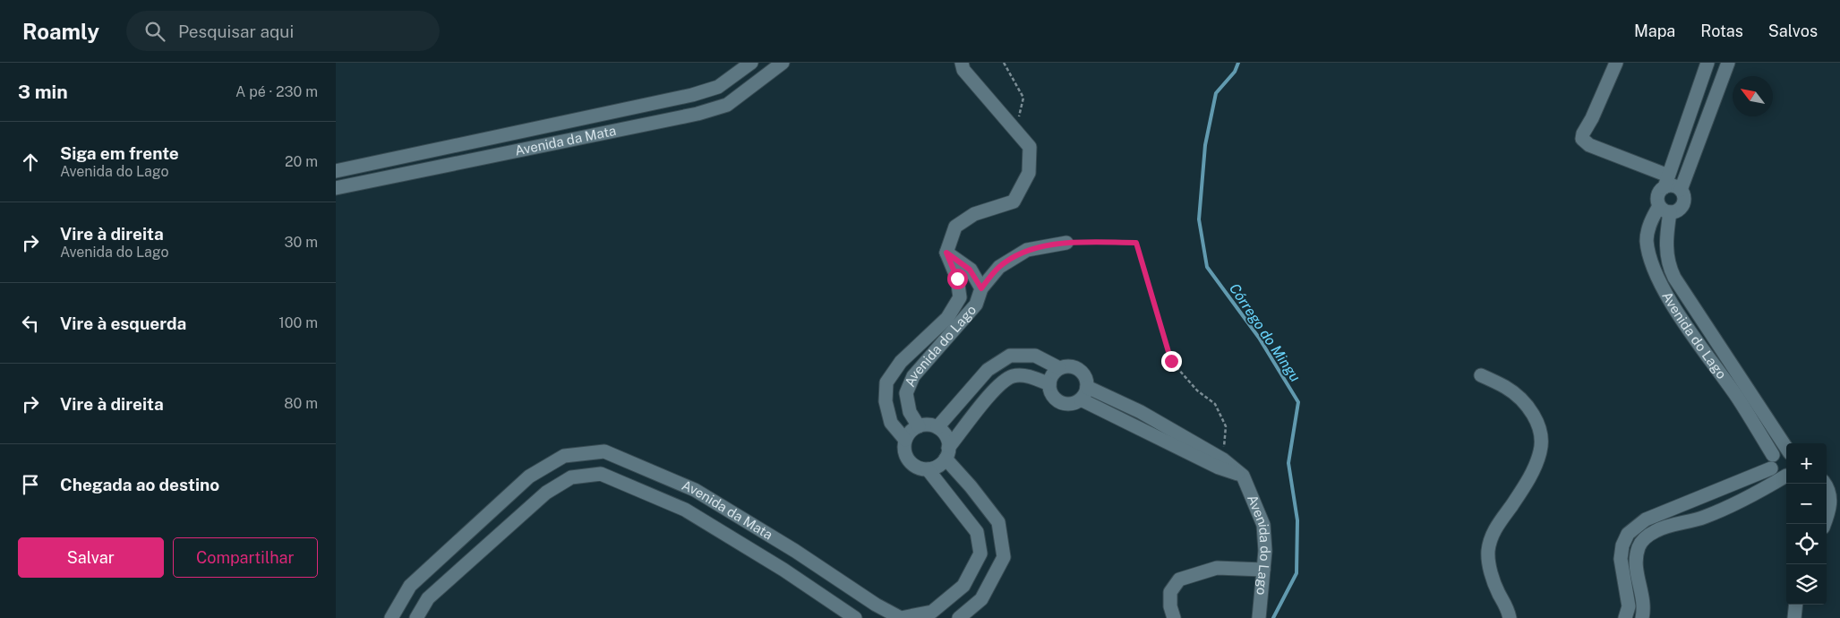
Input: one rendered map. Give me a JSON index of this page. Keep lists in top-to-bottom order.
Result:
{
  "streets": {
    "street": ["Avenida da Mata", "Avenida do Lago"]
  },
  "crossings": [
    ["Avenida da Mata", "Avenida do Lago"]
  ],
  "water": ["Córrego do Mingu"],
  "north": "top left",
  "page": {
    "header": "Roamly",
    "search": "Pesquisar aqui",
    "nav": ["Mapa", "Rotas", "Salvos"],
    "heading": ["3 min", "A pé · 230 m"],
    "list": [
      ["Siga em frente", "Avenida do Lago", "20 m"],
      ["Vire à direita", "Avenida do Lago", "30 m"],
      ["Vire à esquerda", "100 m"],
      ["Vire à direita", "80 m"],
      "Chegada ao destino"
    ],
    "map_buttons": ["+", "−"],
    "buttons": ["Salvar", "Compartilhar"]
  }
}
